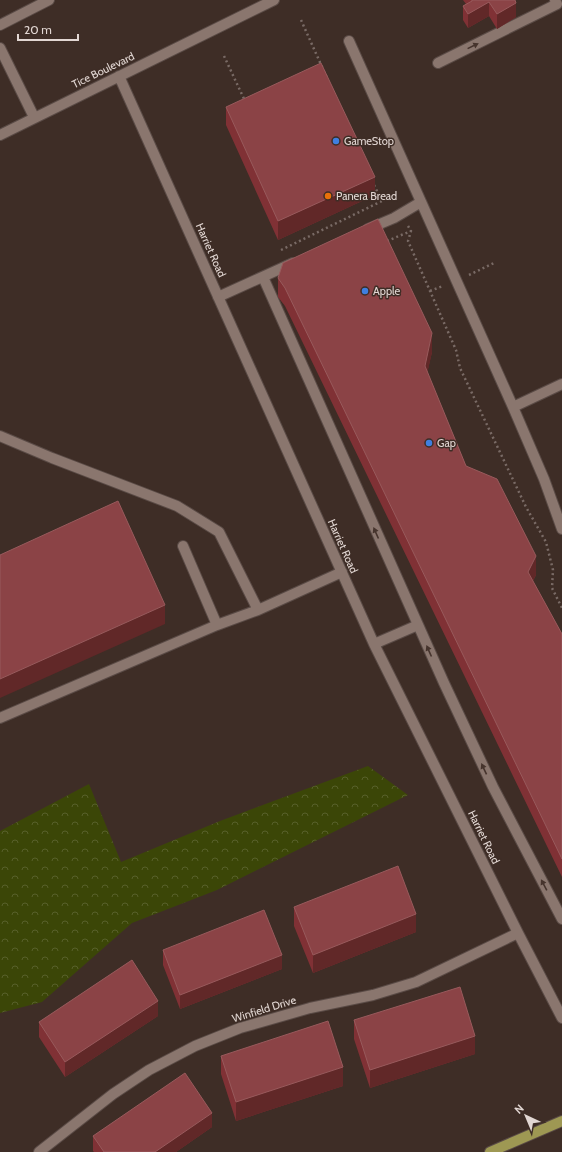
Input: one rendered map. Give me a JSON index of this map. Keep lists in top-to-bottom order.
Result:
{
  "streets": {
    "street": ["Tice Boulevard", "Harriet Road", "Winfield Drive"]
  },
  "crossings": [
    ["Tice Boulevard", "Harriet Road"],
    ["Harriet Road", "Winfield Drive"]
  ],
  "places": [
    "GameStop",
    "Panera Bread",
    "Apple",
    "Gap"
  ],
  "scale_bar": "20 m",
  "north": "top left"
}
